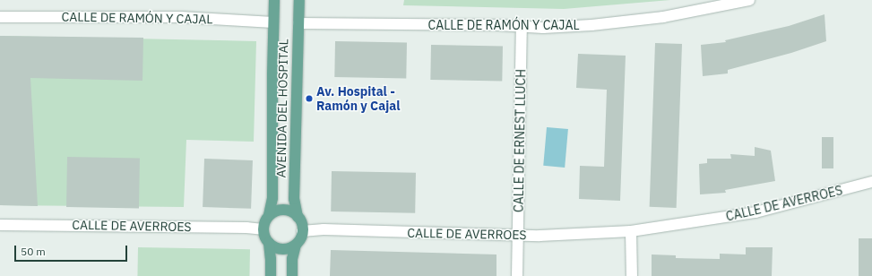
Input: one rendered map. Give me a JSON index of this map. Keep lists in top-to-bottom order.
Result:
{
  "streets": {
    "main road": ["AVENIDA DEL HOSPITAL"],
    "street": ["CALLE DE RAMÓN Y CAJAL", "CALLE DE ERNEST LLUCH", "CALLE DE AVERROES"]
  },
  "crossings": [
    ["CALLE DE RAMÓN Y CAJAL", "AVENIDA DEL HOSPITAL"],
    ["CALLE DE RAMÓN Y CAJAL", "CALLE DE ERNEST LLUCH"],
    ["AVENIDA DEL HOSPITAL", "CALLE DE AVERROES"],
    ["CALLE DE ERNEST LLUCH", "CALLE DE AVERROES"]
  ],
  "places": ["Av. Hospital - Ramón y Cajal"],
  "scale_bar": "50 m"
}
